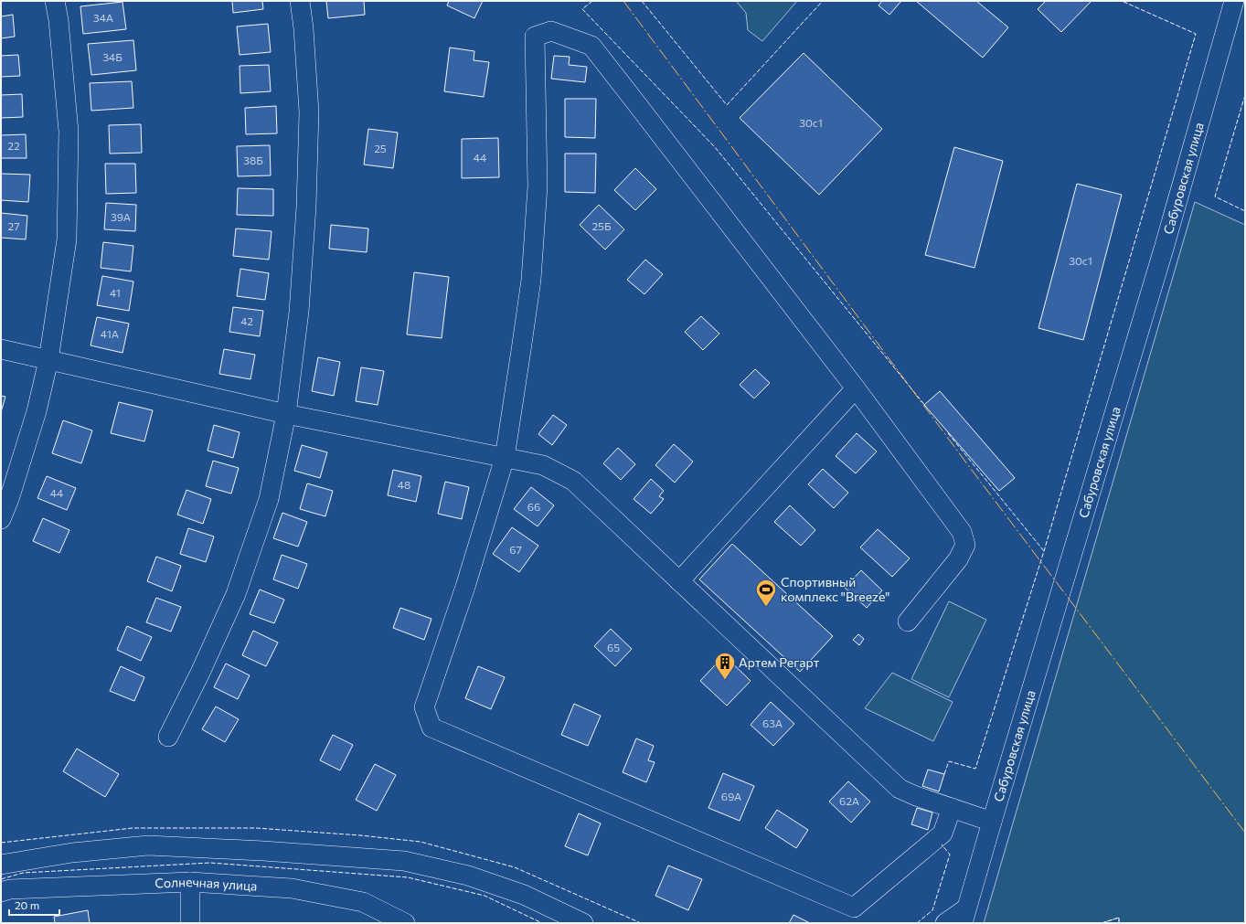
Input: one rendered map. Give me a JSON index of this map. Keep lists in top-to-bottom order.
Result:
{
  "streets": {
    "street": ["Сабуровская улица", "Солнечная улица"]
  },
  "places": {
    "sports": ["Спортивный комплекс \"Breeze\""],
    "building": ["Артем Регарт"]
  },
  "house_numbers": [
    "34А",
    "34Б",
    "30с1",
    "22",
    "25",
    "44",
    "38Б",
    "39А",
    "27",
    "25Б",
    "30с1",
    "41",
    "42",
    "41А",
    "48",
    "44",
    "66",
    "67",
    "65",
    "63А",
    "69А",
    "62А"
  ],
  "scale_bar": "20 m"
}
